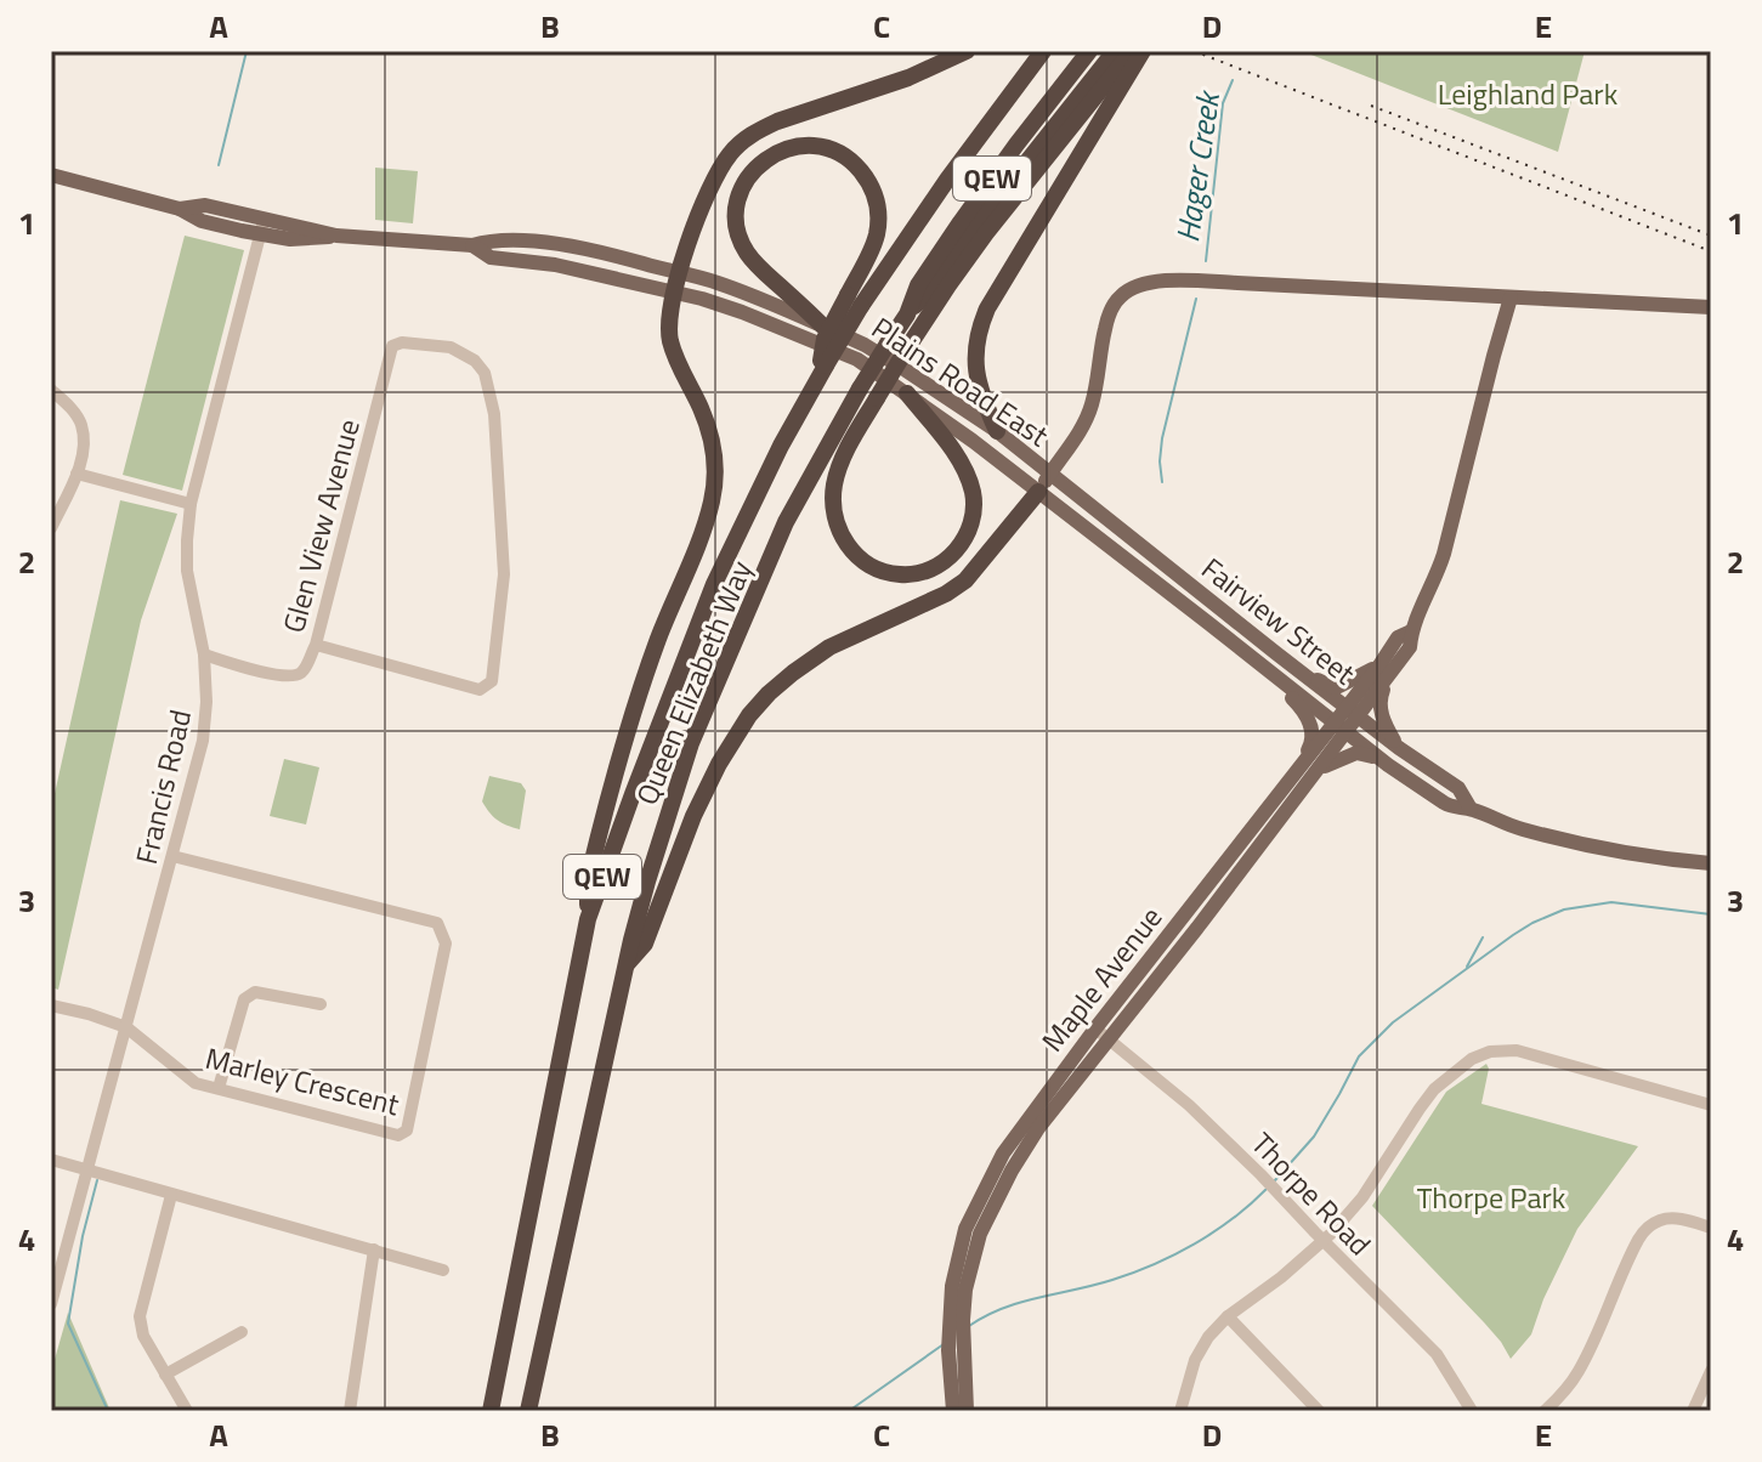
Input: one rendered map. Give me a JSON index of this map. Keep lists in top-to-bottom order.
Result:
{
  "streets": {
    "highway": ["QEW", "Queen Elizabeth Way"],
    "main road": ["Plains Road East", "Fairview Street", "Maple Avenue"],
    "street": [
      "Glen View Avenue",
      "Francis Road",
      "Marley Crescent",
      "Thorpe Road"
    ]
  },
  "crossings": [
    ["Plains Road East", "Fairview Street"],
    ["Plains Road East", "Francis Road"],
    ["Plains Road East", "Maple Avenue"],
    ["Glen View Avenue", "Francis Road"],
    ["Fairview Street", "Maple Avenue"],
    ["Francis Road", "Marley Crescent"],
    ["Maple Avenue", "Thorpe Road"]
  ],
  "water": ["Hager Creek"],
  "parks": ["Leighland Park", "Thorpe Park"],
  "grid": {
    "columns": [
      "A",
      "B",
      "C",
      "D",
      "E"
    ],
    "rows": [
      "1",
      "2",
      "3",
      "4"
    ]
  }
}
